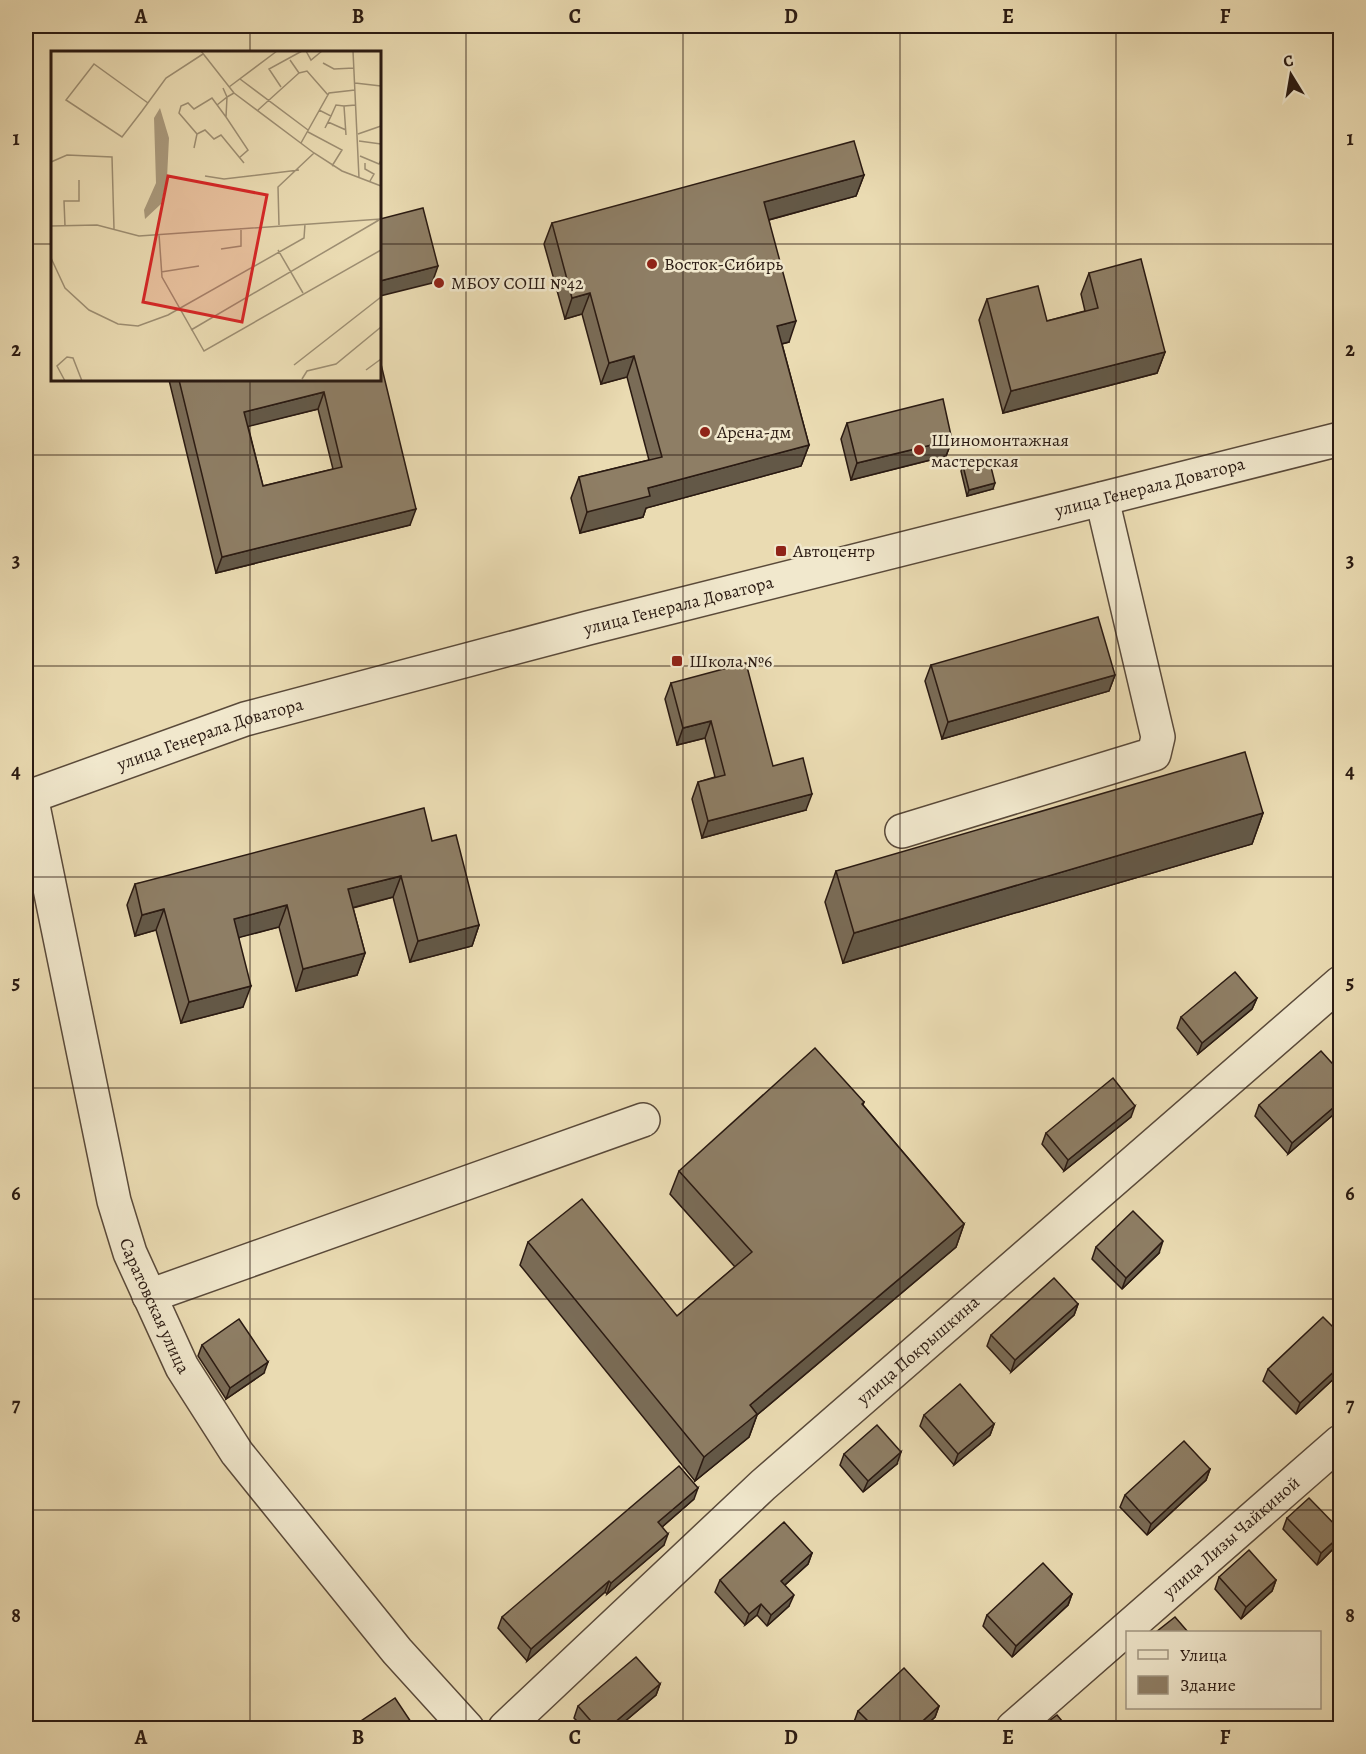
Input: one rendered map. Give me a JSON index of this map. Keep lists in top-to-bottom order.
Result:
{
  "streets": {
    "street": [
      "улица Генерала Доватора",
      "Саратовская улица",
      "улица Покрышкина",
      "улица Лизы Чайкиной"
    ]
  },
  "crossings": [
    ["улица Генерала Доватора", "Саратовская улица"]
  ],
  "places": {
    "other": [
      "Восток-Сибирь",
      "МБОУ СОШ №42",
      "Арена-дм",
      "Шиномонтажная мастерская"
    ],
    "transit": ["Автоцентр", "Школа №6"]
  },
  "legend": ["Улица", "Здание"],
  "north": "top",
  "grid": {
    "columns": [
      "A",
      "B",
      "C",
      "D",
      "E",
      "F"
    ],
    "rows": [
      "1",
      "2",
      "3",
      "4",
      "5",
      "6",
      "7",
      "8"
    ]
  }
}
